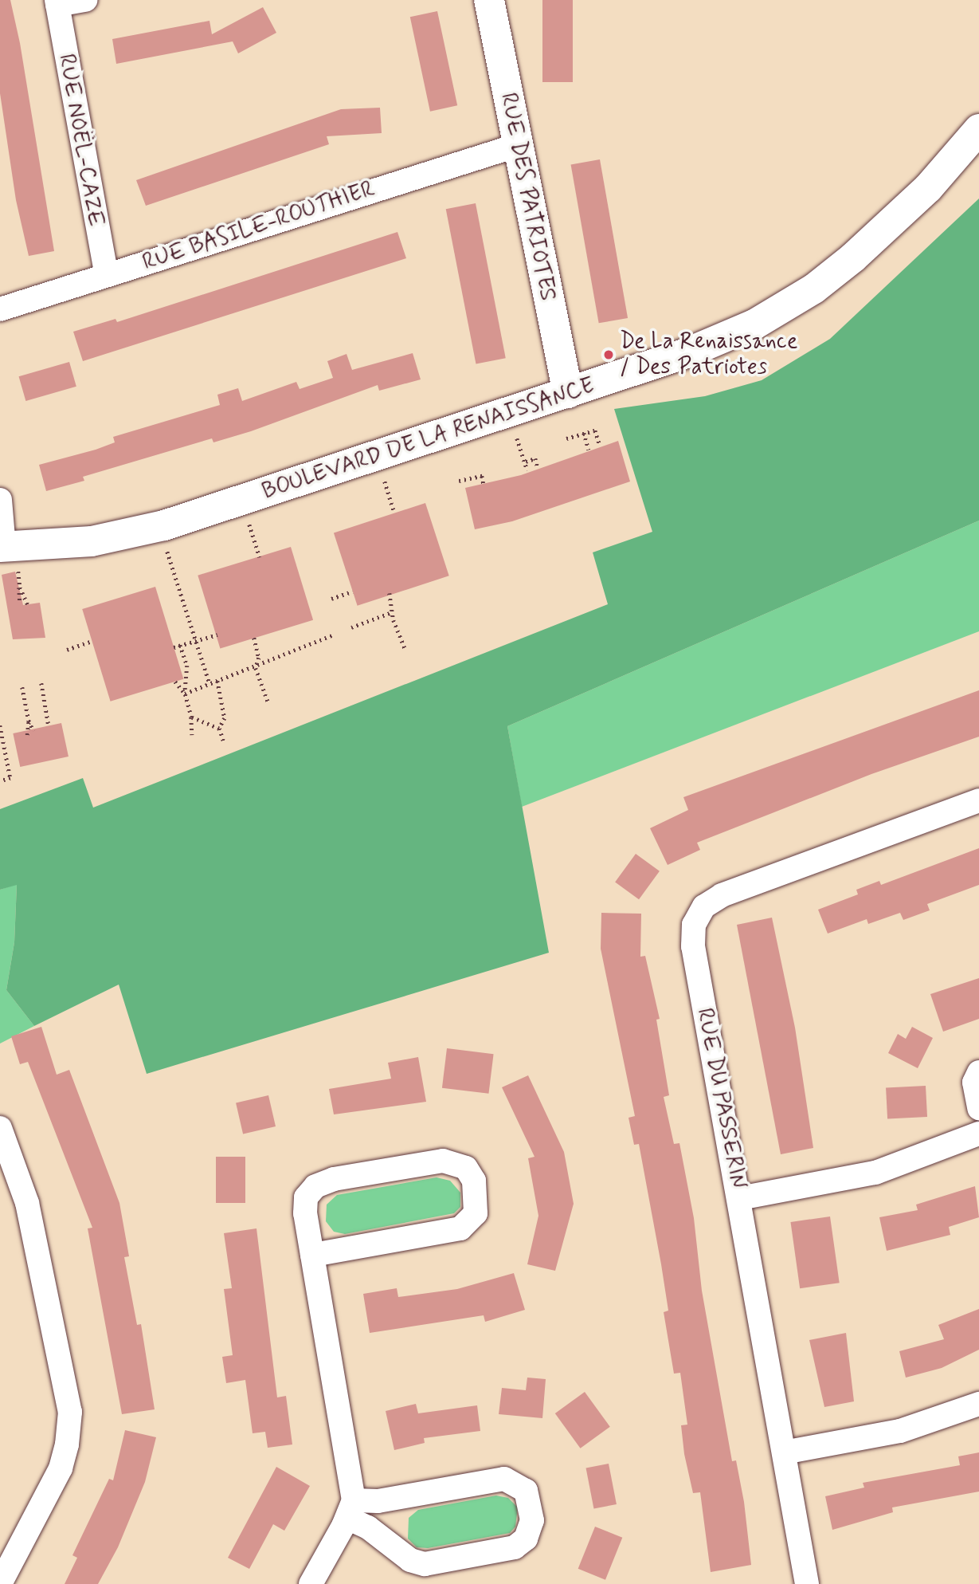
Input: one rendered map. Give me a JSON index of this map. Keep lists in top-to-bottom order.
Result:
{
  "streets": {
    "street": [
      "RUE NOËL-CAZE",
      "RUE DES PATRIOTES",
      "RUE BASILE-ROUTHIER",
      "BOULEVARD DE LA RENAISSANCE",
      "RUE DU PASSERIN"
    ]
  },
  "crossings": [
    ["RUE NOËL-CAZE", "RUE BASILE-ROUTHIER"],
    ["RUE DES PATRIOTES", "RUE BASILE-ROUTHIER"],
    ["RUE DES PATRIOTES", "BOULEVARD DE LA RENAISSANCE"]
  ],
  "places": ["De La Renaissance / Des Patriotes"]
}
